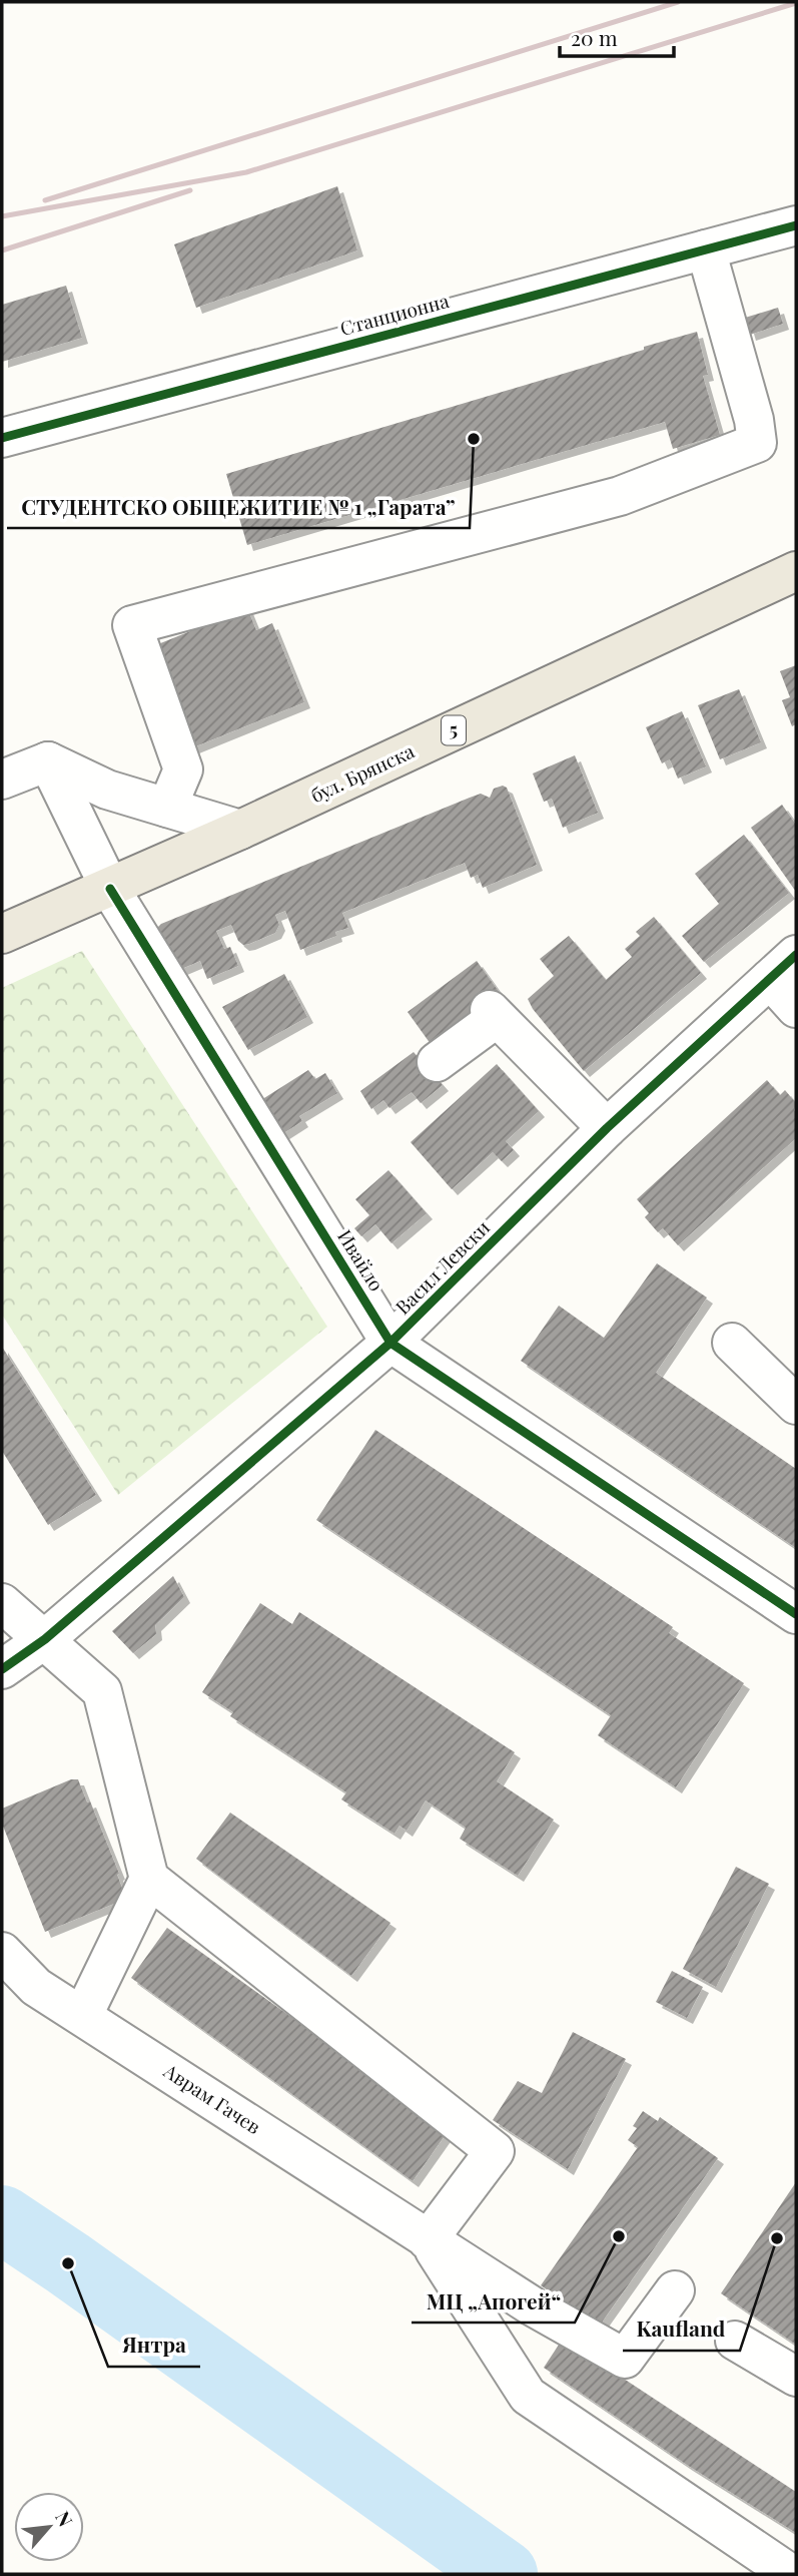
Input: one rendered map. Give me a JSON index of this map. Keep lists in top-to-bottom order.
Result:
{
  "streets": {
    "main road": ["5", "бул. Брянска"],
    "street": [
      "Станционна",
      "Ивайло",
      "Васил Левски",
      "Аврам Гачев"
    ]
  },
  "crossings": [
    ["бул. Брянска", "Ивайло"],
    ["Ивайло", "Васил Левски"]
  ],
  "places": [
    "СТУДЕНТСКО ОБЩЕЖИТИЕ № 1 „Гарата”",
    "МЦ „Апогей“",
    "Kaufland",
    "Янтра"
  ],
  "scale_bar": "20 m",
  "north": "top right"
}
